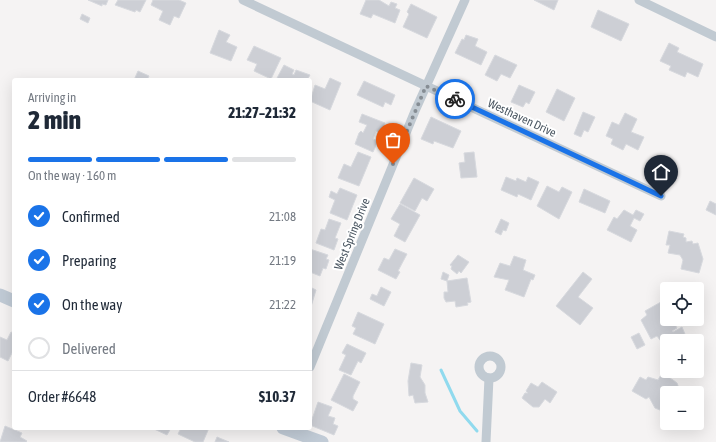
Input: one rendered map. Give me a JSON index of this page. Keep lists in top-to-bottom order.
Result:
{
  "streets": {
    "street": ["Westhaven Drive", "West Spring Drive"]
  },
  "crossings": [
    ["Westhaven Drive", "West Spring Drive"]
  ],
  "page": {
    "heading": ["2 min", "Arriving in", "21:27–21:32"],
    "panel": ["Order #6648", "$10.37"],
    "bar": "On the way · 160 m",
    "list": [
      ["Confirmed", "21:08"],
      ["Preparing", "21:19"],
      ["On the way", "21:22"],
      "Delivered"
    ],
    "map_buttons": ["+", "−"]
  }
}
